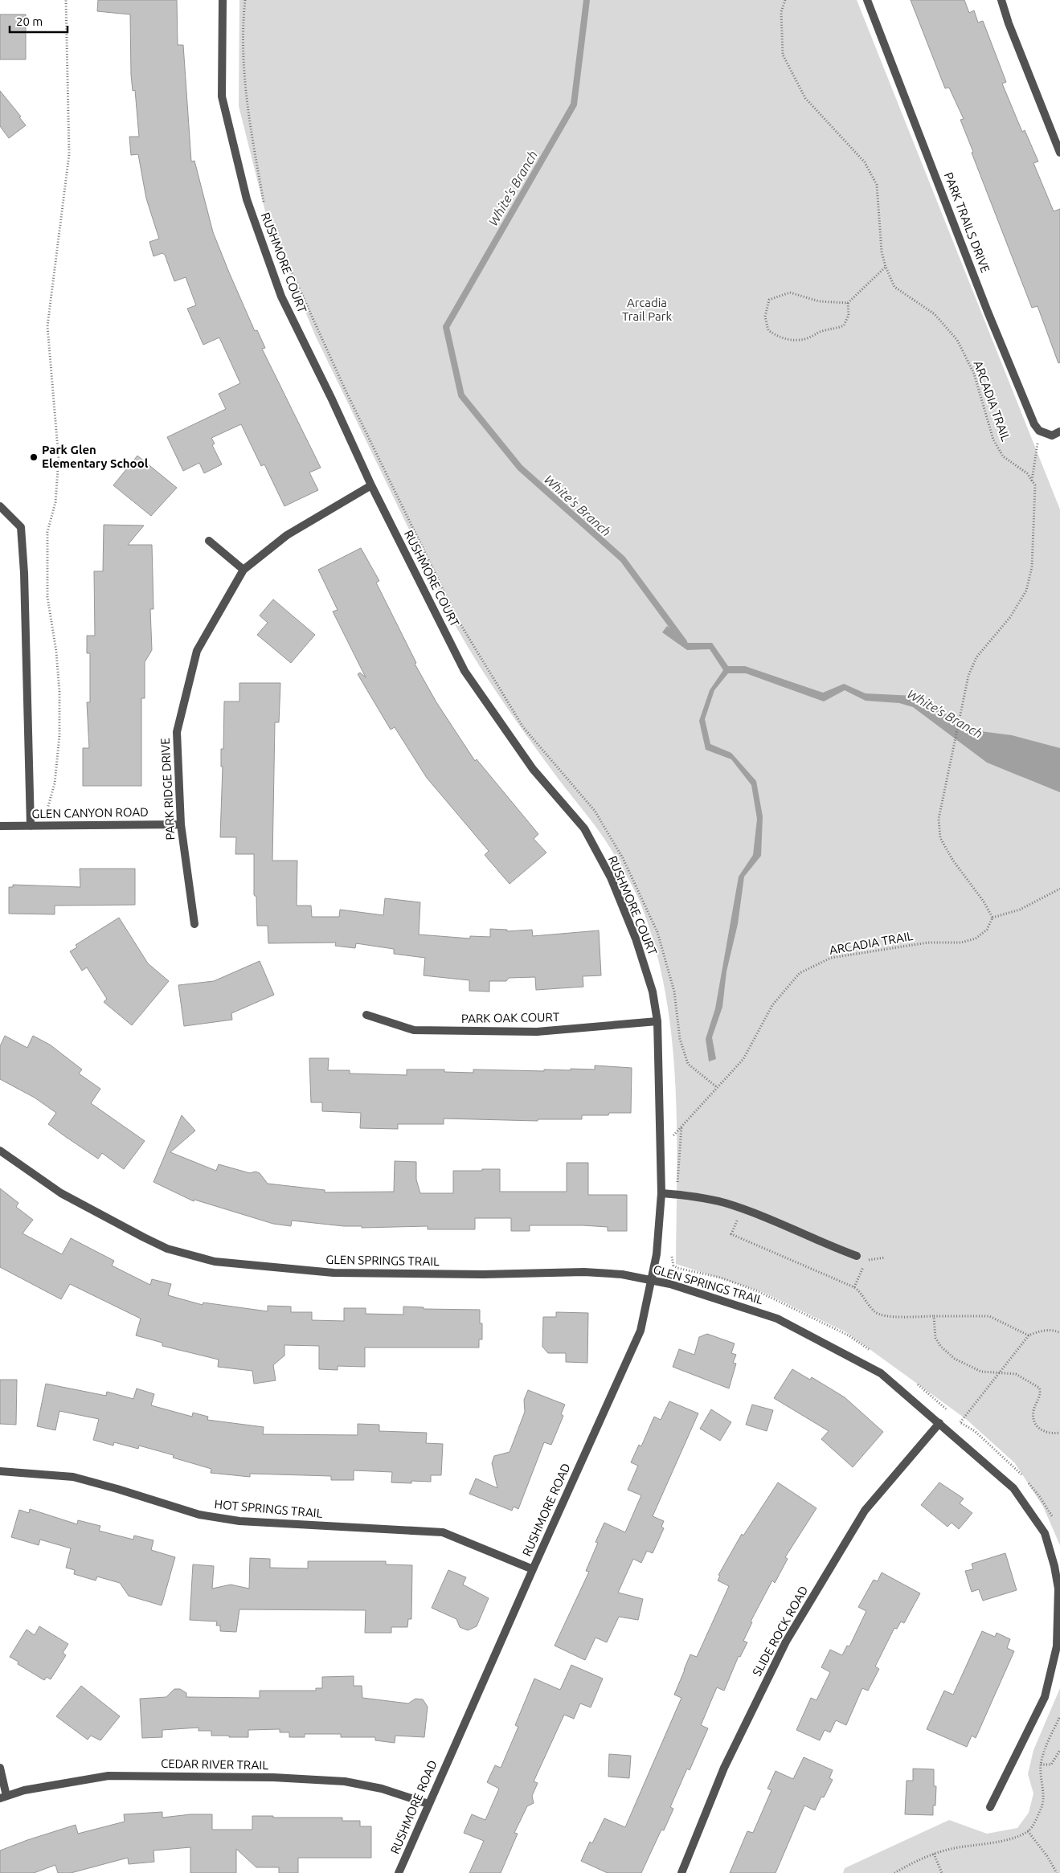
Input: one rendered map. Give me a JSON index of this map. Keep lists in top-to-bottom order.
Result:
{
  "streets": {
    "street": [
      "PARK TRAILS DRIVE",
      "RUSHMORE COURT",
      "PARK RIDGE DRIVE",
      "GLEN CANYON ROAD",
      "PARK OAK COURT",
      "GLEN SPRINGS TRAIL",
      "HOT SPRINGS TRAIL",
      "RUSHMORE ROAD",
      "SLIDE ROCK ROAD",
      "CEDAR RIVER TRAIL"
    ],
    "path": ["ARCADIA TRAIL"]
  },
  "crossings": [
    ["RUSHMORE COURT", "ARCADIA TRAIL"],
    ["RUSHMORE COURT", "PARK RIDGE DRIVE"],
    ["RUSHMORE COURT", "PARK OAK COURT"],
    ["RUSHMORE COURT", "RUSHMORE ROAD"],
    ["ARCADIA TRAIL", "RUSHMORE ROAD"],
    ["PARK RIDGE DRIVE", "GLEN CANYON ROAD"],
    ["GLEN SPRINGS TRAIL", "RUSHMORE ROAD"],
    ["GLEN SPRINGS TRAIL", "SLIDE ROCK ROAD"],
    ["HOT SPRINGS TRAIL", "RUSHMORE ROAD"],
    ["RUSHMORE ROAD", "CEDAR RIVER TRAIL"]
  ],
  "water": ["White's Branch"],
  "parks": ["Arcadia Trail Park"],
  "places": ["Park Glen Elementary School"],
  "scale_bar": "20 m"
}
